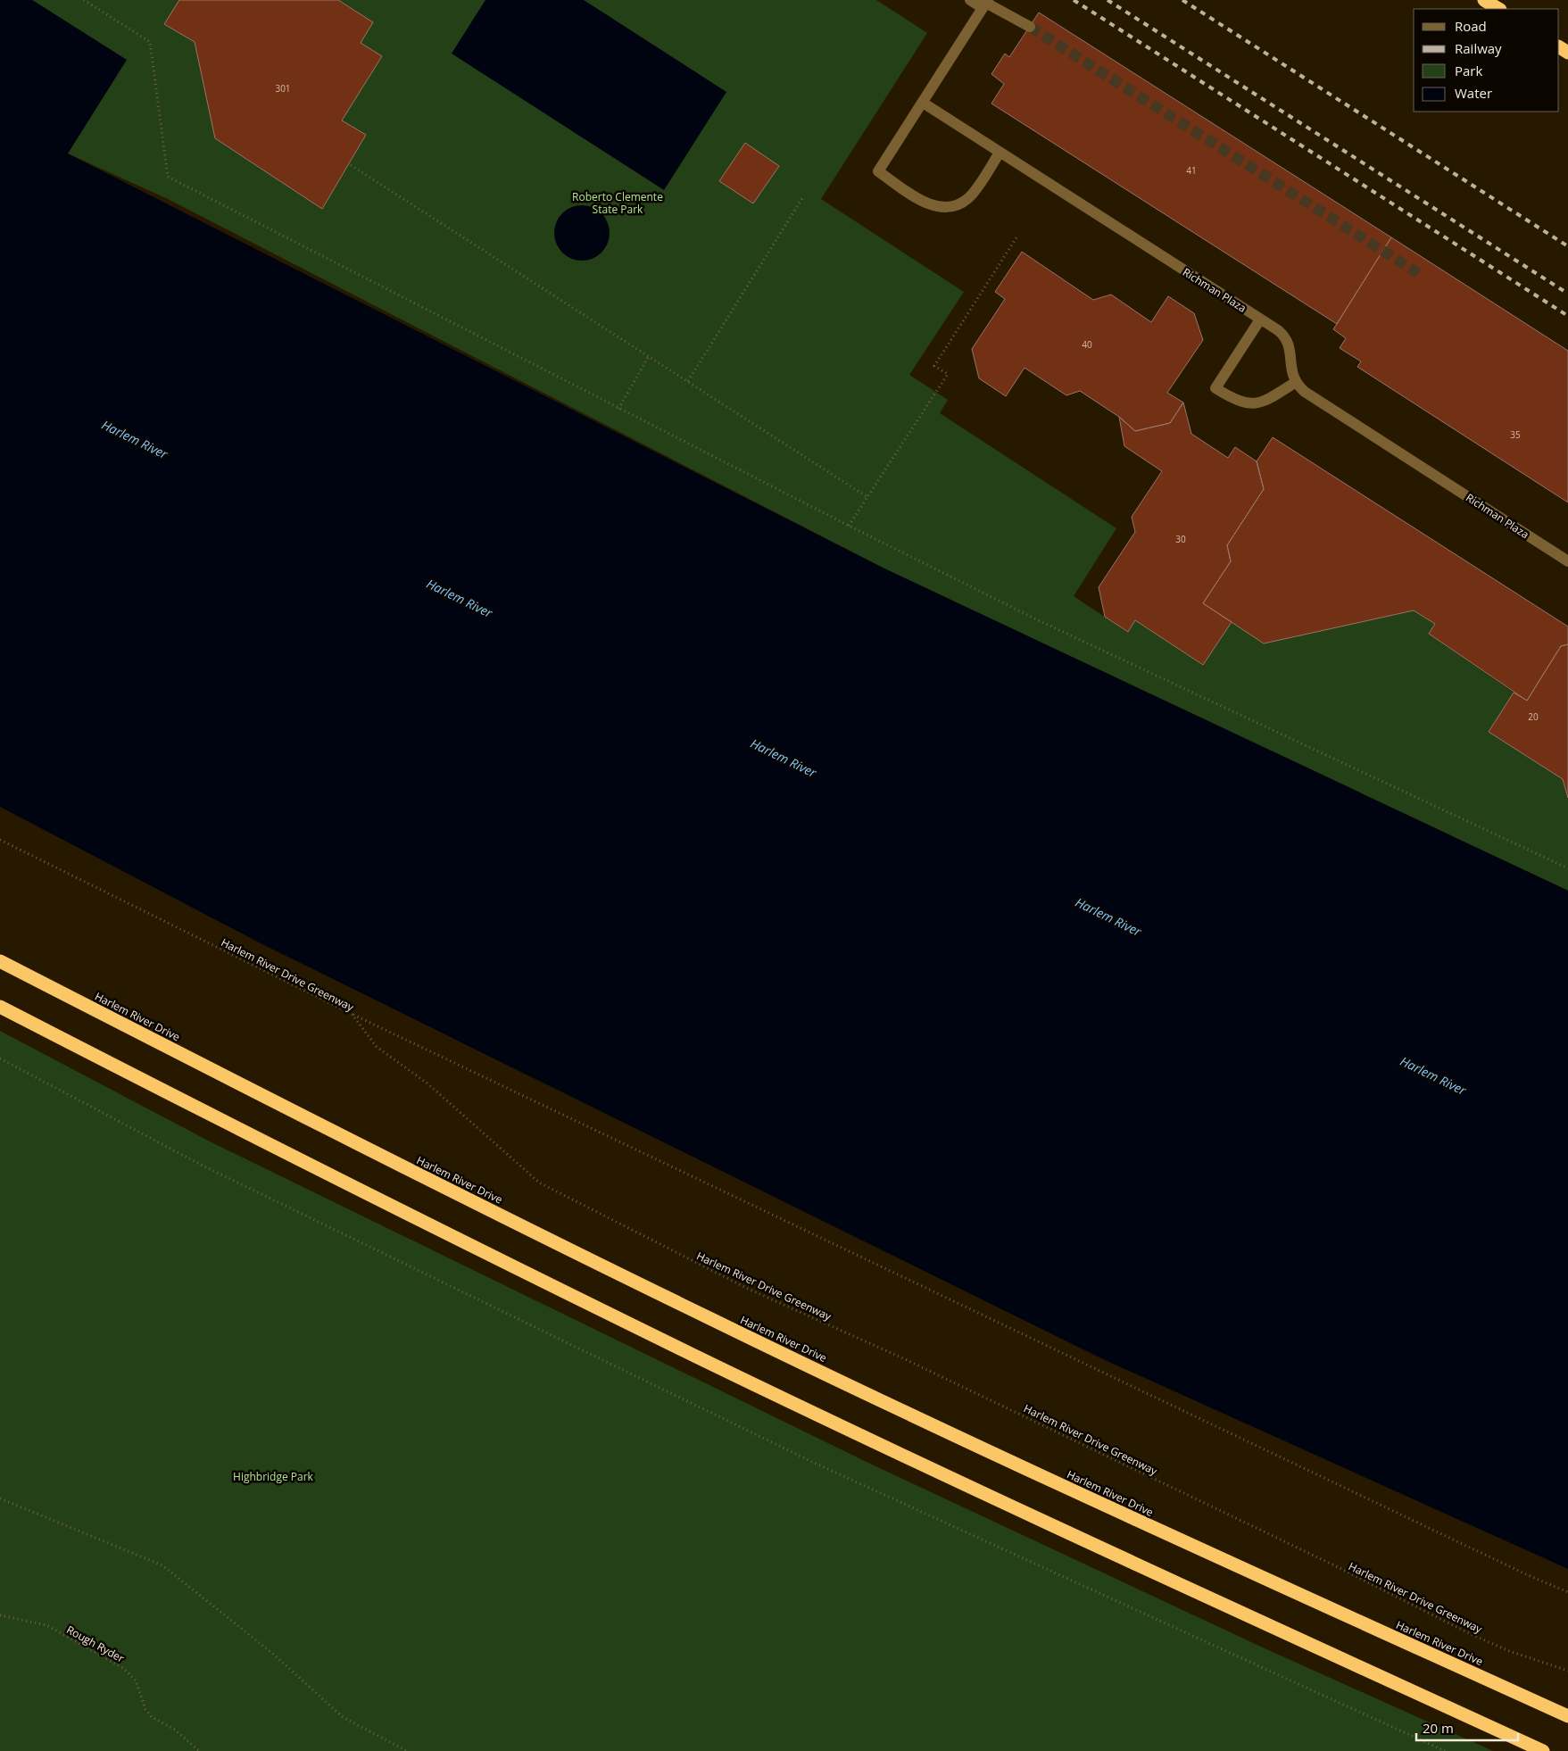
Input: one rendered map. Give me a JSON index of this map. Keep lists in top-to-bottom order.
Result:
{
  "streets": {
    "highway": ["Harlem River Drive"],
    "street": ["Richman Plaza"],
    "path": ["Harlem River Drive Greenway", "Rough Ryder"]
  },
  "water": ["Harlem River"],
  "parks": ["Roberto Clemente State Park", "Highbridge Park"],
  "house_numbers": [
    "301",
    "41",
    "40",
    "35",
    "30",
    "20"
  ],
  "legend": [
    "Road",
    "Railway",
    "Park",
    "Water"
  ],
  "scale_bar": "20 m"
}
